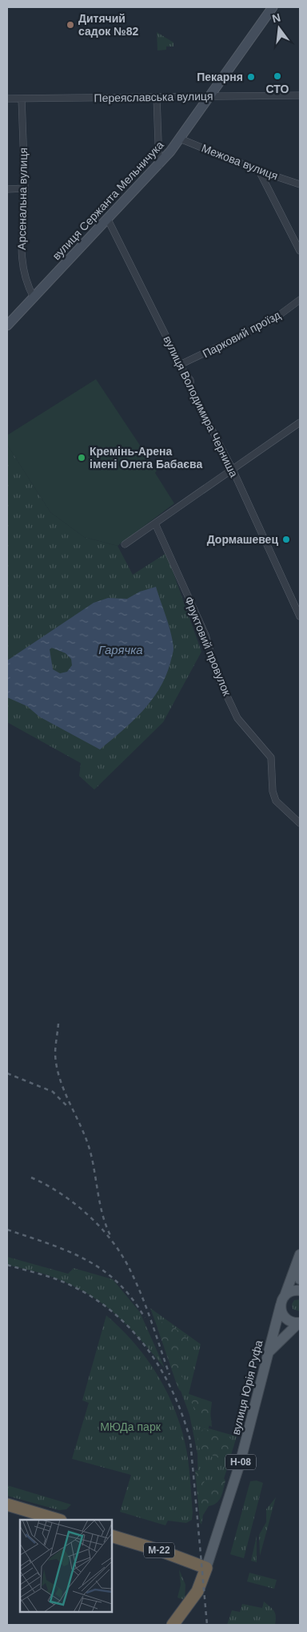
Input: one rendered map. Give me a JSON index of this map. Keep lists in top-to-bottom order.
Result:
{
  "streets": {
    "highway": ["М-22"],
    "main road": ["вулиця Юрія Руфа", "Н-08"],
    "street": [
      "Переяславська вулиця",
      "Межова вулиця",
      "Арсенальна вулиця",
      "вулиця Сержанта Мельничука",
      "Парковий проїзд",
      "вулиця Володимира Черниша",
      "Фруктовий провулок"
    ]
  },
  "crossings": [
    ["Переяславська вулиця", "Арсенальна вулиця"],
    ["Переяславська вулиця", "вулиця Сержанта Мельничука"],
    ["Межова вулиця", "вулиця Сержанта Мельничука"],
    ["Арсенальна вулиця", "вулиця Сержанта Мельничука"],
    ["вулиця Сержанта Мельничука", "вулиця Володимира Черниша"],
    ["Парковий проїзд", "вулиця Володимира Черниша"],
    ["вулиця Юрія Руфа", "М-22"]
  ],
  "water": ["Гарячка"],
  "parks": ["МЮДа парк"],
  "places": [
    "Дитячий садок №82",
    "СТО",
    "Пекарня",
    "Кремінь-Арена імені Олега Бабаєва",
    "Дормашевец"
  ],
  "north": "top"
}
